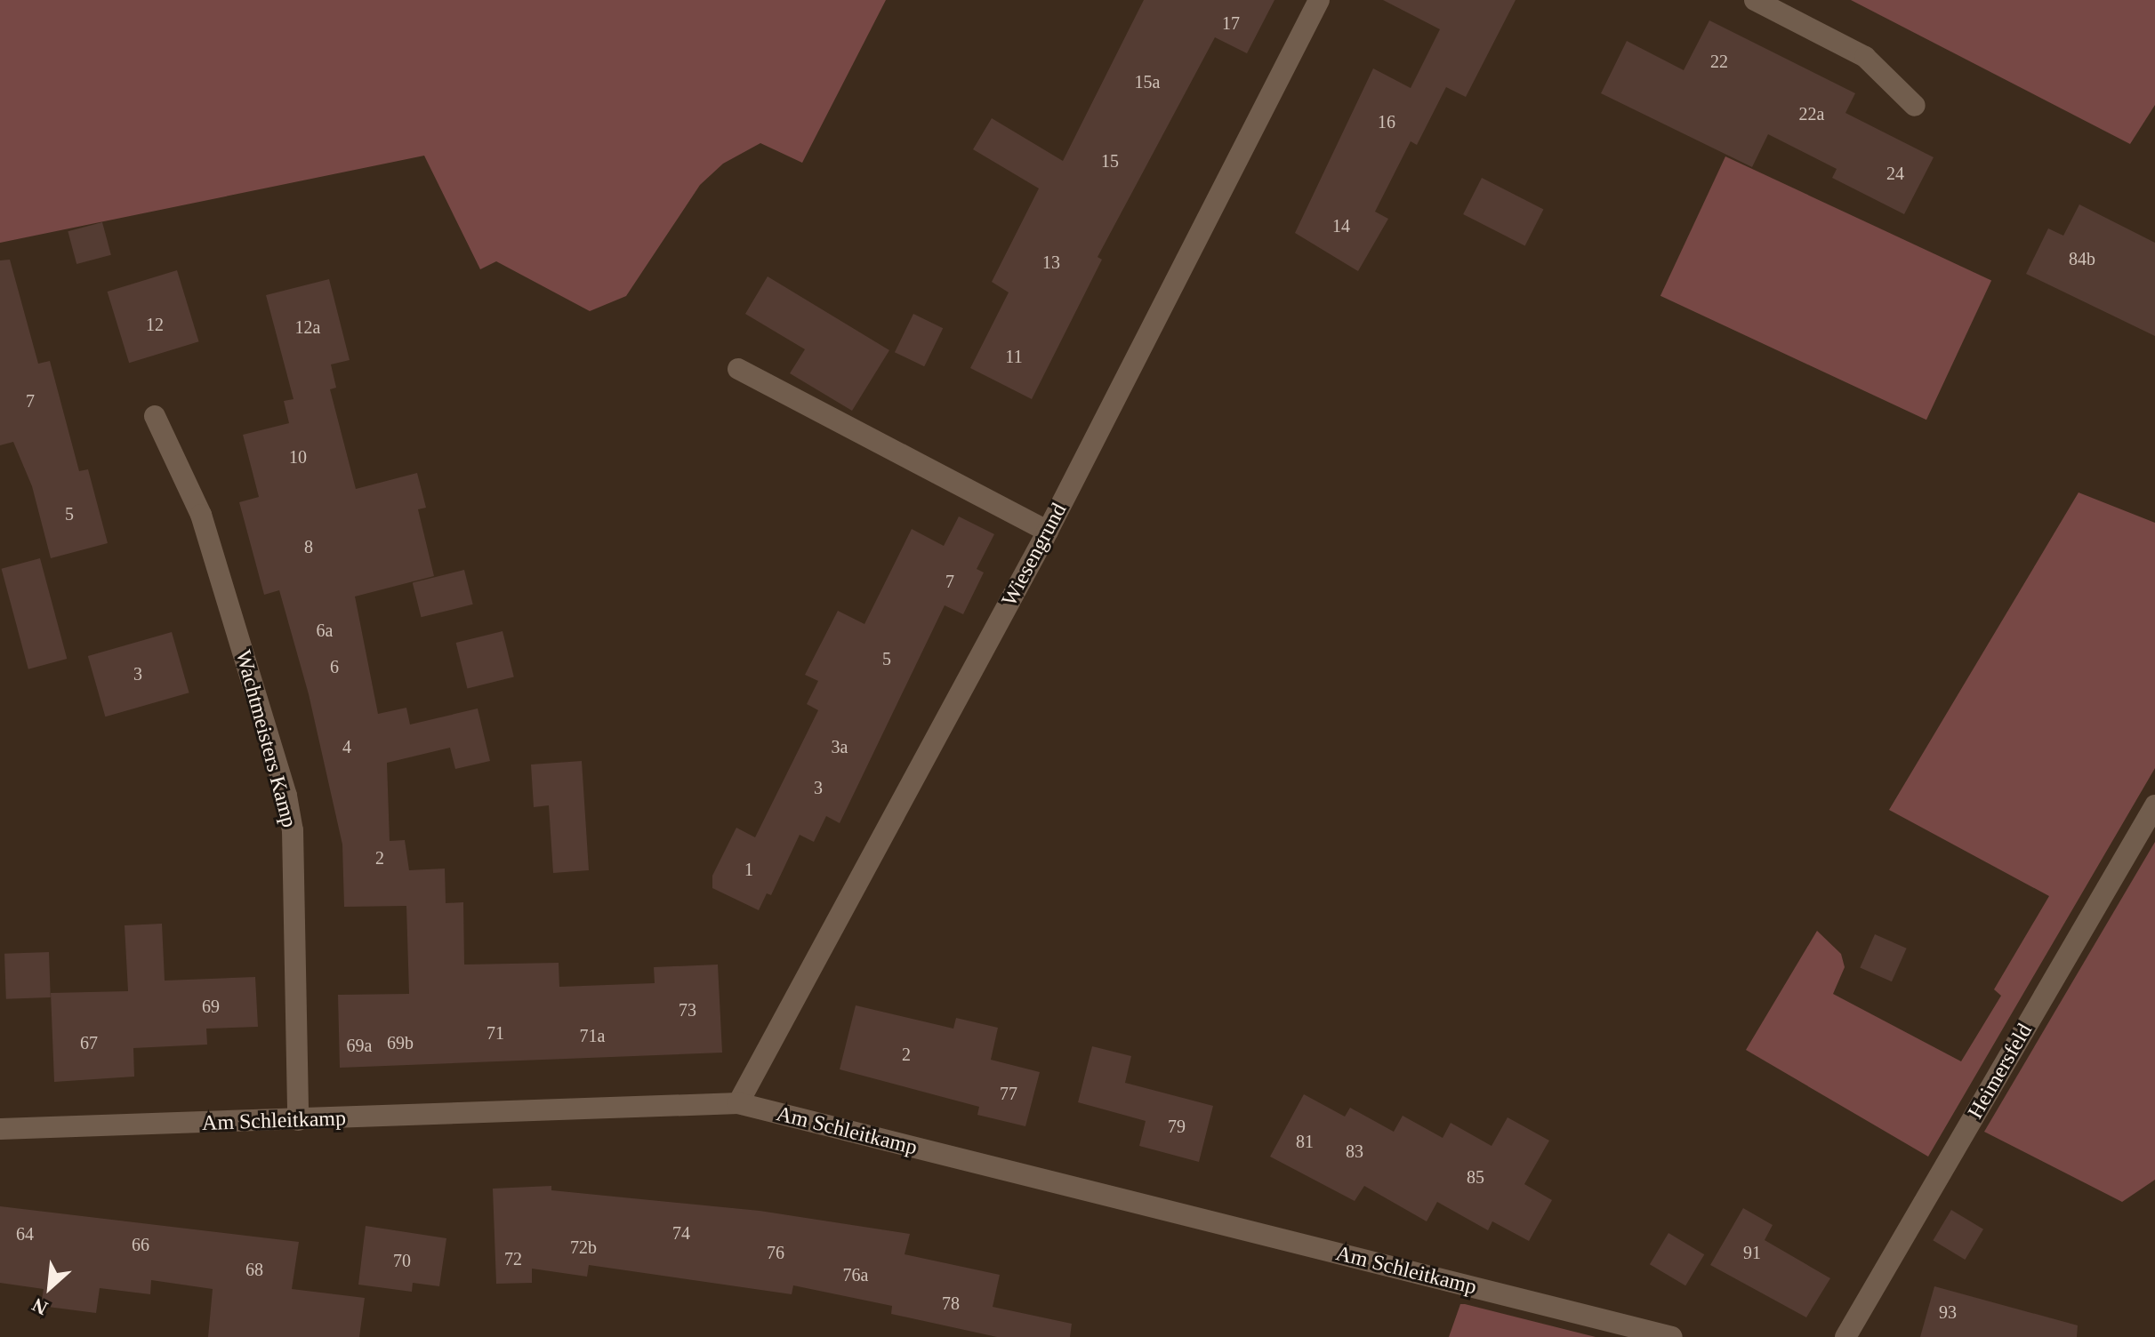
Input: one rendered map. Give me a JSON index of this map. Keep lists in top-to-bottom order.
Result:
{
  "streets": {
    "street": [
      "Wiesengrund",
      "Wachtmeisters Kamp",
      "Heimersfeld",
      "Am Schleitkamp"
    ]
  },
  "crossings": [
    ["Wiesengrund", "Am Schleitkamp"],
    ["Wachtmeisters Kamp", "Am Schleitkamp"]
  ],
  "house_numbers": [
    "17",
    "22",
    "15a",
    "22a",
    "16",
    "15",
    "24",
    "14",
    "84b",
    "13",
    "12",
    "12a",
    "11",
    "7",
    "10",
    "5",
    "8",
    "7",
    "6a",
    "5",
    "6",
    "3",
    "4",
    "3a",
    "3",
    "2",
    "1",
    "69",
    "73",
    "71",
    "71a",
    "67",
    "69b",
    "69a",
    "2",
    "77",
    "79",
    "81",
    "83",
    "85",
    "74",
    "64",
    "66",
    "72b",
    "76",
    "91",
    "72",
    "70",
    "68",
    "76a",
    "78",
    "93"
  ],
  "north": "bottom left"
}
